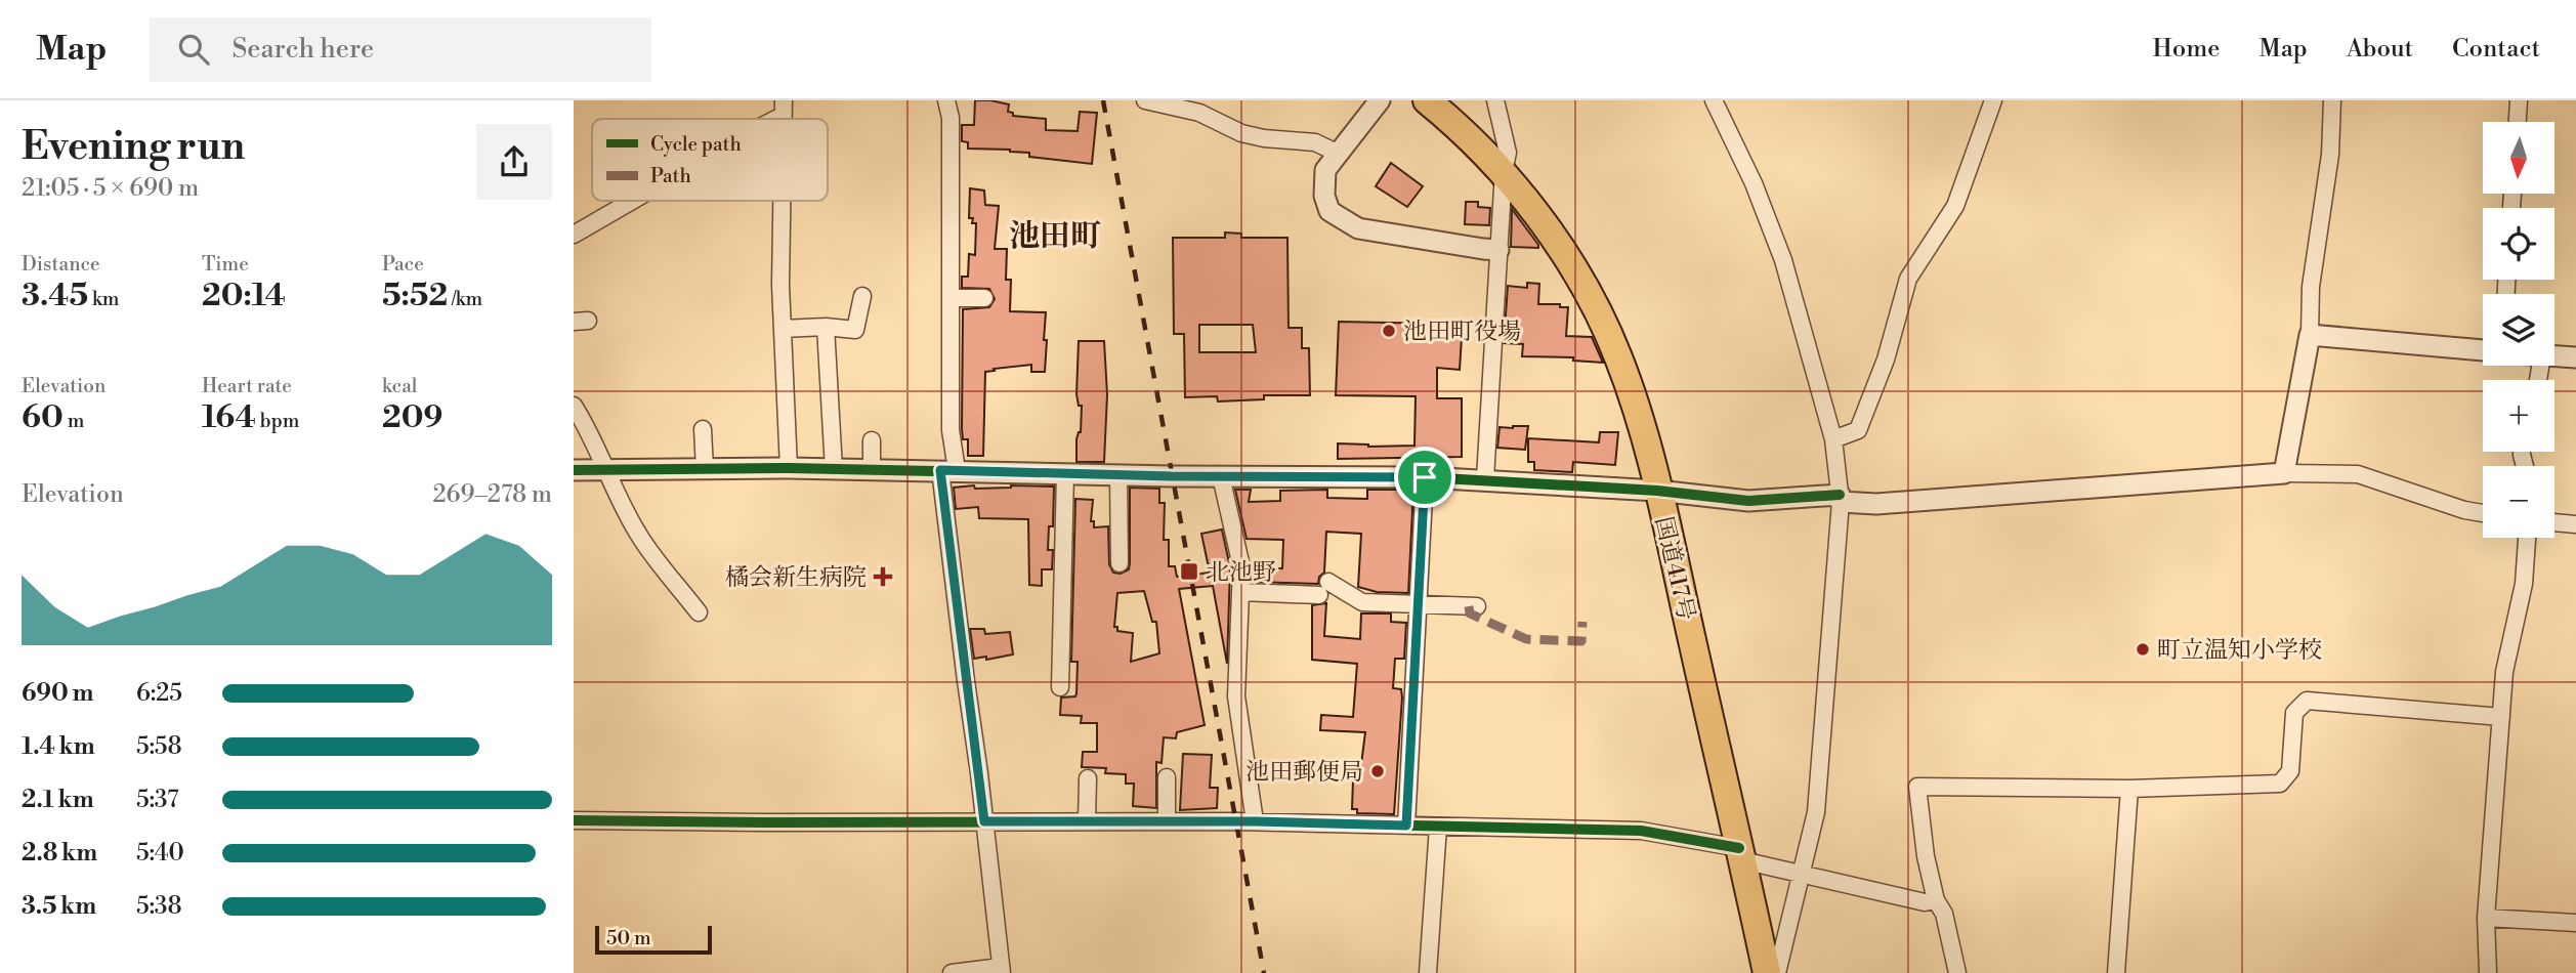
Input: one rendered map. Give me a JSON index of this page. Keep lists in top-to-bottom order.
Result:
{
  "streets": {
    "highway": ["国道417号"]
  },
  "districts": ["池田町"],
  "places": {
    "other": ["池田町役場", "町立温知小学校", "池田郵便局"],
    "transit": ["北池野"],
    "health": ["橘会新生病院"]
  },
  "legend": ["Cycle path", "Path"],
  "scale_bar": "50 m",
  "north": "bottom",
  "page": {
    "header": "Map",
    "search": "Search here",
    "nav": [
      "Home",
      "Map",
      "About",
      "Contact"
    ],
    "heading": ["Evening run", "21:05 · 5 × 690 m"],
    "map_buttons": ["+", "−"],
    "stats": [
      ["Distance", "3.45 km"],
      ["Time", "20:14"],
      ["Pace", "5:52 /km"],
      ["Elevation", "60 m"],
      ["Heart rate", "164 bpm"],
      ["kcal", "209"]
    ],
    "chart": ["Elevation", "269–278 m"],
    "list": [
      {
        "name": "690 m",
        "note": "6:25"
      },
      {
        "name": "1.4 km",
        "note": "5:58"
      },
      {
        "name": "2.1 km",
        "note": "5:37"
      },
      {
        "name": "2.8 km",
        "note": "5:40"
      },
      {
        "name": "3.5 km",
        "note": "5:38"
      }
    ],
    "scale": "50 m"
  }
}
